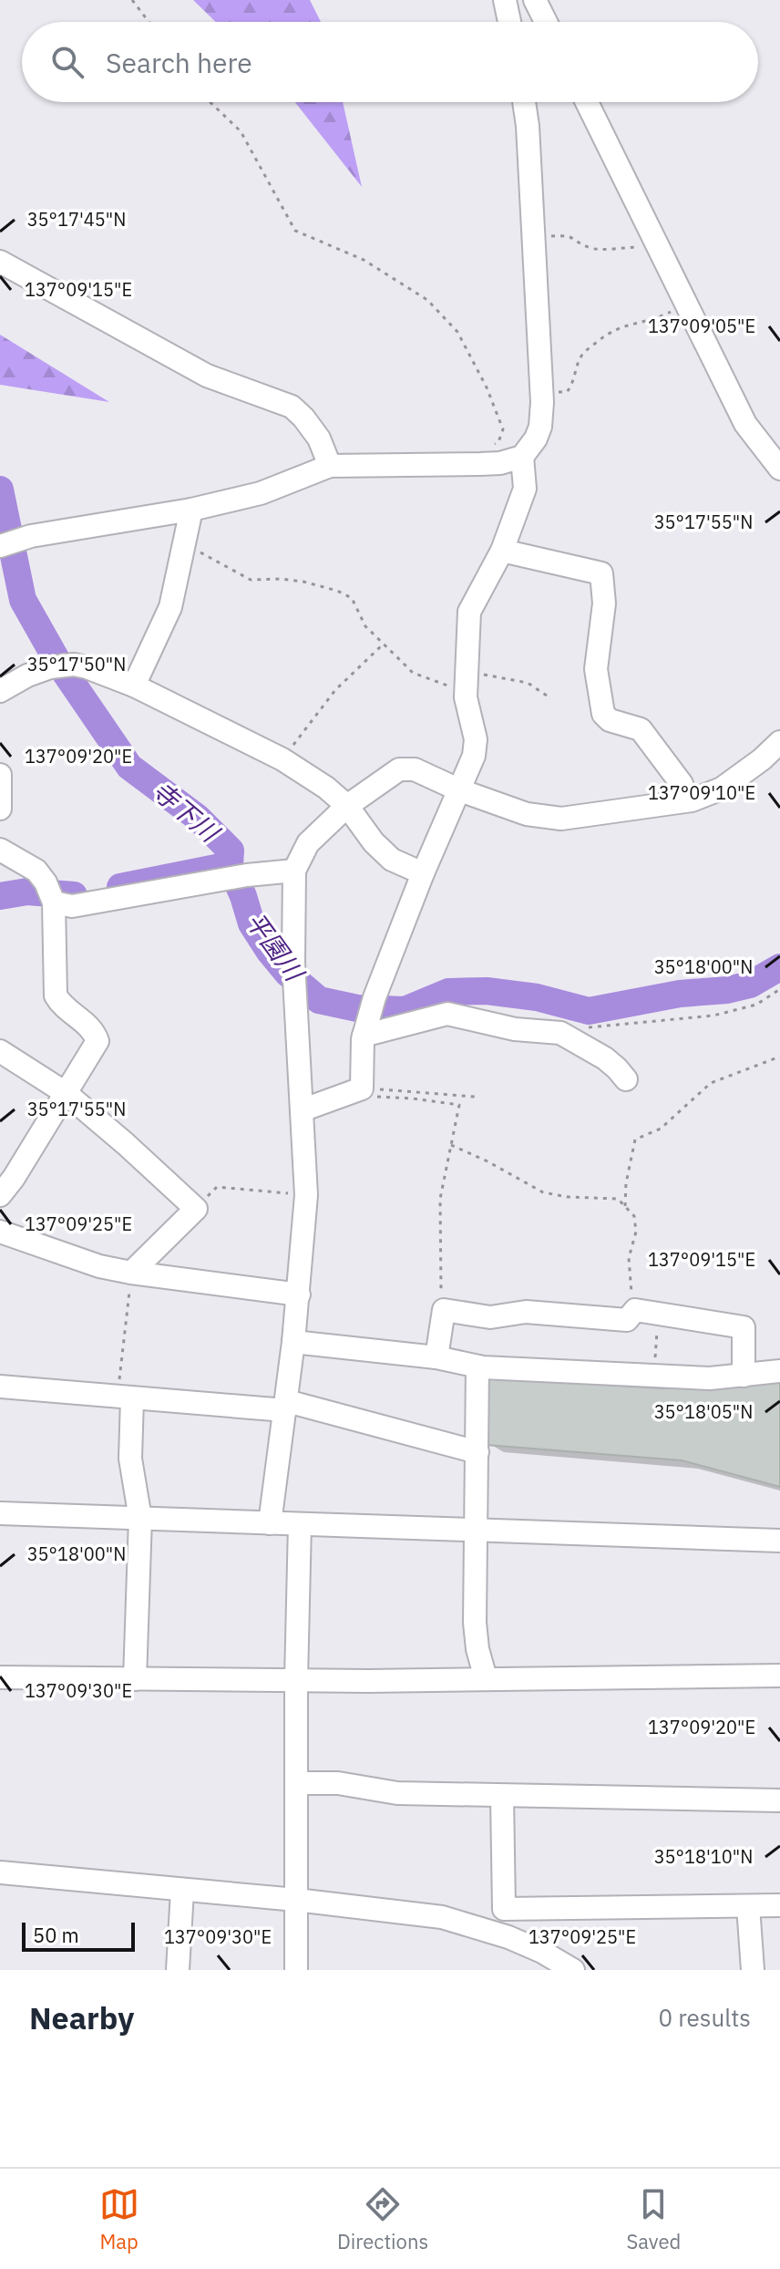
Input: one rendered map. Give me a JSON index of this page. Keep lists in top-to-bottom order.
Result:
{
  "water": ["寺下川", "平園川"],
  "scale_bar": "50 m",
  "page": {
    "search": "Search here",
    "scale": "50 m",
    "heading": ["Nearby", "0 results"],
    "nav": ["Map", "Directions", "Saved"]
  },
  "coordinates": [
    "35°17'45\"N",
    "137°09'15\"E",
    "137°09'05\"E",
    "35°17'55\"N",
    "35°17'50\"N",
    "137°09'20\"E",
    "137°09'10\"E",
    "35°18'00\"N",
    "137°09'25\"E",
    "35°18'05\"N",
    "137°09'30\"E",
    "35°18'10\"N"
  ]
}
